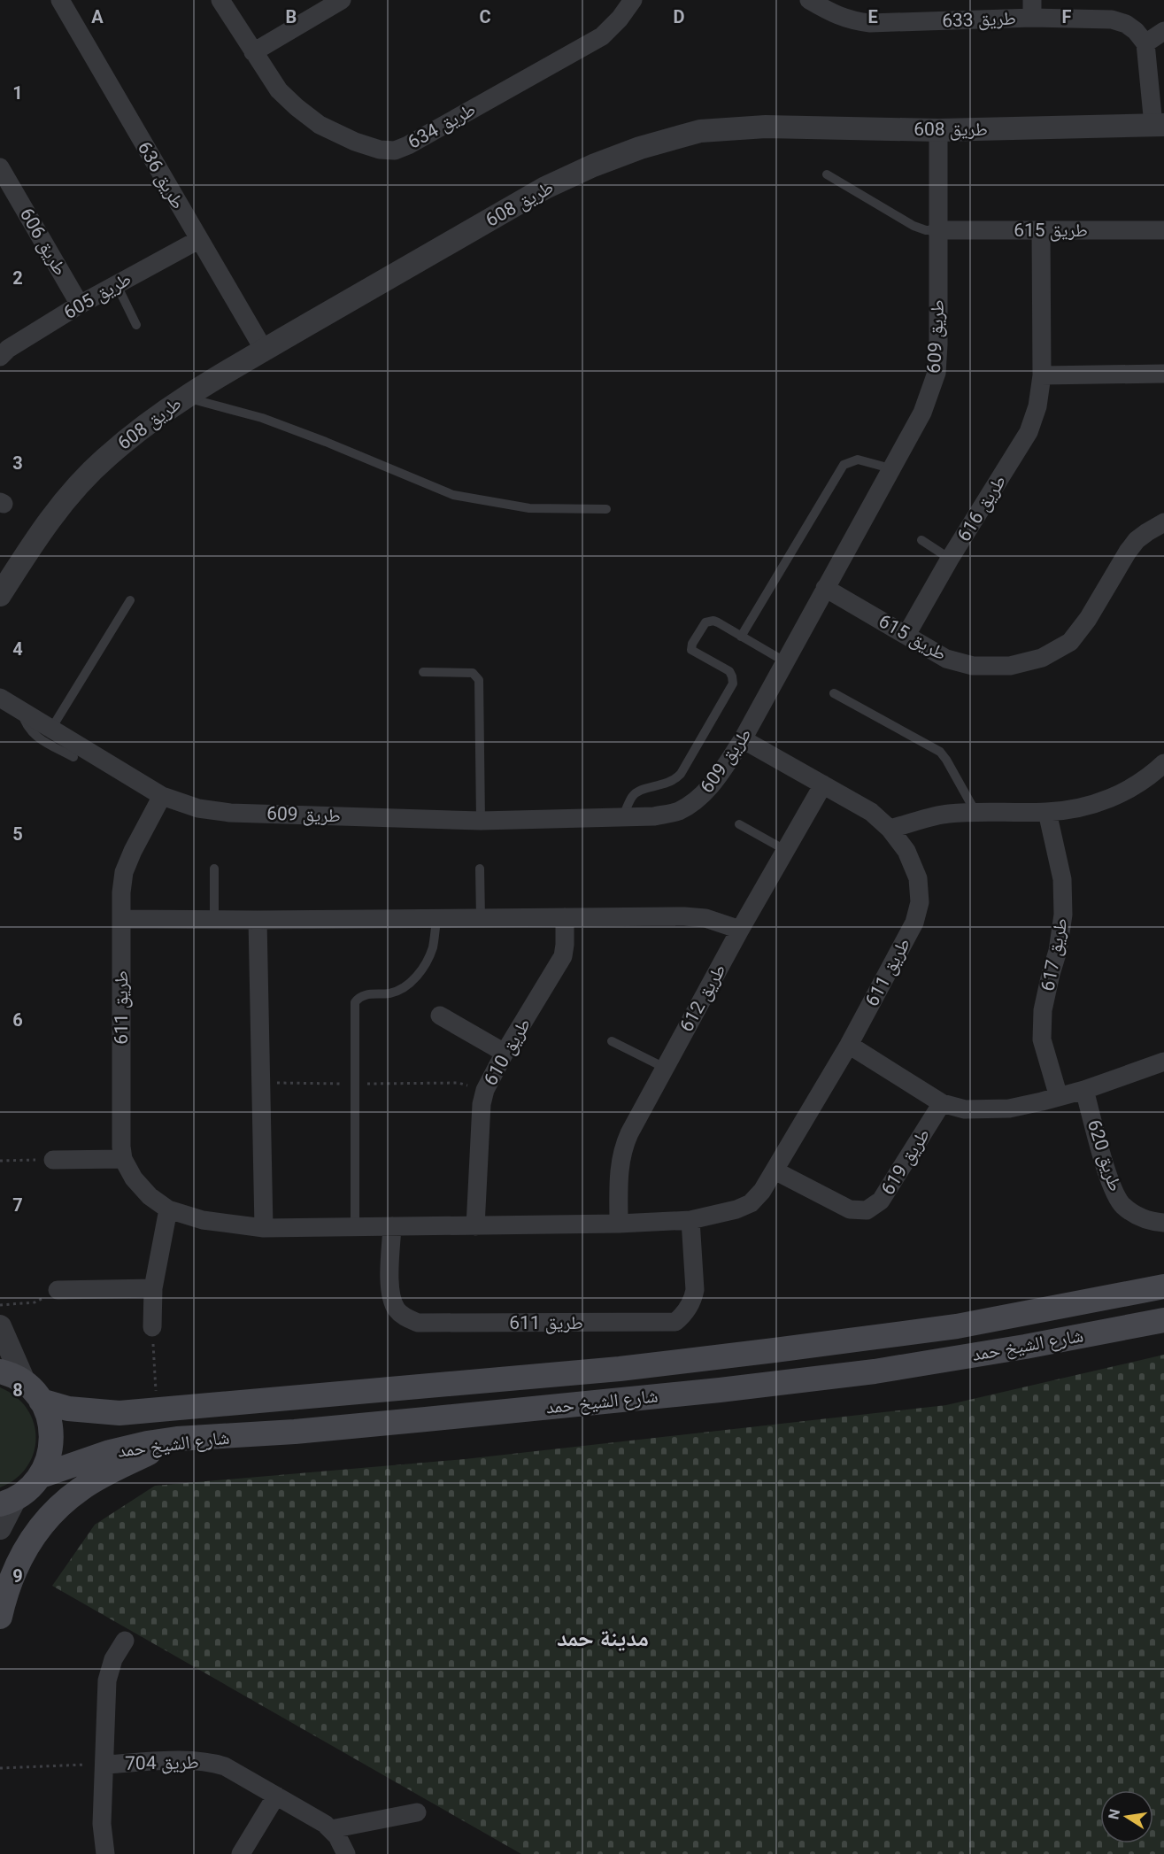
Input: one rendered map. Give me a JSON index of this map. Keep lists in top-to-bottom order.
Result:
{
  "streets": {
    "main road": ["شارع الشيخ حمد"],
    "street": [
      "طريق 633",
      "طريق 634",
      "طريق 608",
      "طريق 636",
      "طريق 615",
      "طريق 606",
      "طريق 605",
      "طريق 609",
      "طريق 616",
      "طريق 617",
      "طريق 611",
      "طريق 612",
      "طريق 610",
      "طريق 620",
      "طريق 619",
      "طريق 704"
    ]
  },
  "crossings": [
    ["طريق 608", "طريق 636"],
    ["طريق 608", "طريق 609"],
    ["طريق 636", "طريق 605"],
    ["طريق 615", "طريق 609"],
    ["طريق 615", "طريق 616"],
    ["طريق 606", "طريق 605"],
    ["طريق 609", "طريق 611"],
    ["طريق 611", "طريق 612"],
    ["طريق 611", "طريق 610"],
    ["طريق 611", "طريق 619"]
  ],
  "districts": ["مدينة حمد"],
  "north": "left",
  "grid": {
    "columns": [
      "A",
      "B",
      "C",
      "D",
      "E",
      "F"
    ],
    "rows": [
      "1",
      "2",
      "3",
      "4",
      "5",
      "6",
      "7",
      "8",
      "9"
    ]
  }
}
